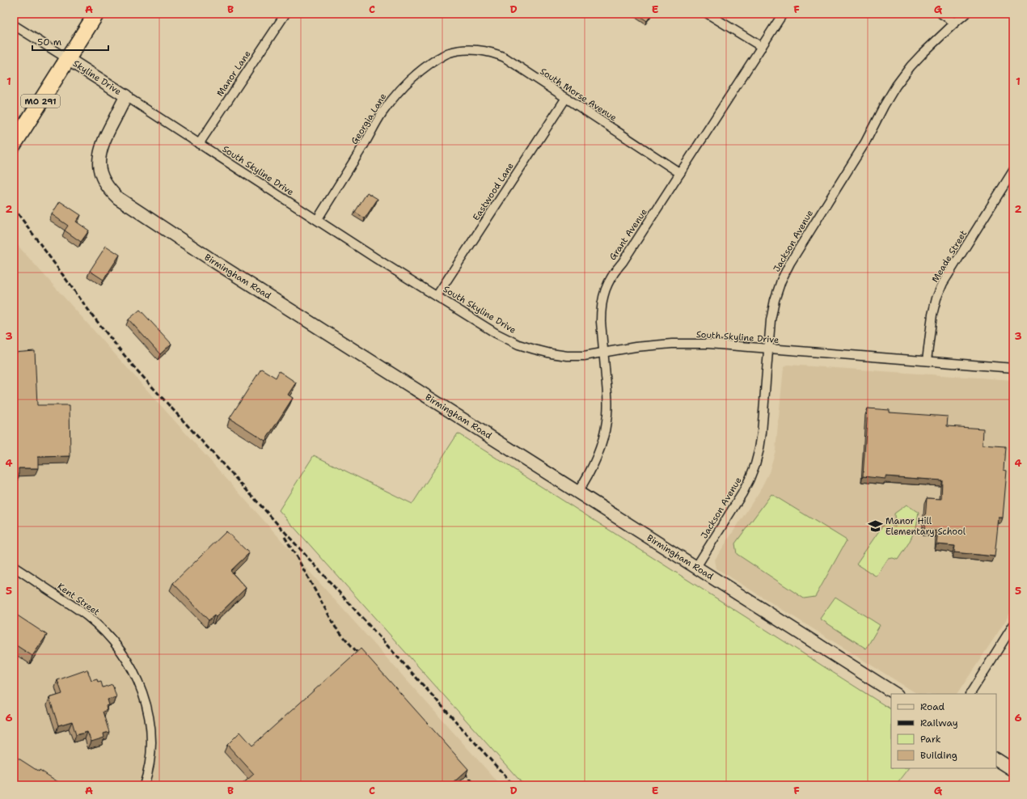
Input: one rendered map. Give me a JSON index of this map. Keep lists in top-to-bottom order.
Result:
{
  "streets": {
    "highway": ["MO 291"],
    "street": [
      "Manor Lane",
      "Skyline Drive",
      "South Morse Avenue",
      "Georgia Lane",
      "South Skyline Drive",
      "Eastwood Lane",
      "Grant Avenue",
      "Jackson Avenue",
      "Meade Street",
      "Birmingham Road",
      "Kent Street"
    ]
  },
  "crossings": [
    ["Manor Lane", "South Skyline Drive"],
    ["Skyline Drive", "MO 291"],
    ["Skyline Drive", "South Skyline Drive"],
    ["Skyline Drive", "Birmingham Road"],
    ["South Morse Avenue", "Georgia Lane"],
    ["South Morse Avenue", "Eastwood Lane"],
    ["South Morse Avenue", "Grant Avenue"],
    ["Georgia Lane", "South Skyline Drive"],
    ["South Skyline Drive", "Eastwood Lane"],
    ["South Skyline Drive", "Grant Avenue"],
    ["South Skyline Drive", "Jackson Avenue"],
    ["South Skyline Drive", "Meade Street"],
    ["South Skyline Drive", "Birmingham Road"],
    ["Grant Avenue", "Birmingham Road"],
    ["Jackson Avenue", "Birmingham Road"]
  ],
  "places": {
    "school or university": ["Manor Hill Elementary School"]
  },
  "legend": [
    "Road",
    "Railway",
    "Park",
    "Building"
  ],
  "scale_bar": "50 m",
  "grid": {
    "columns": [
      "A",
      "B",
      "C",
      "D",
      "E",
      "F",
      "G"
    ],
    "rows": [
      "1",
      "2",
      "3",
      "4",
      "5",
      "6"
    ]
  }
}
